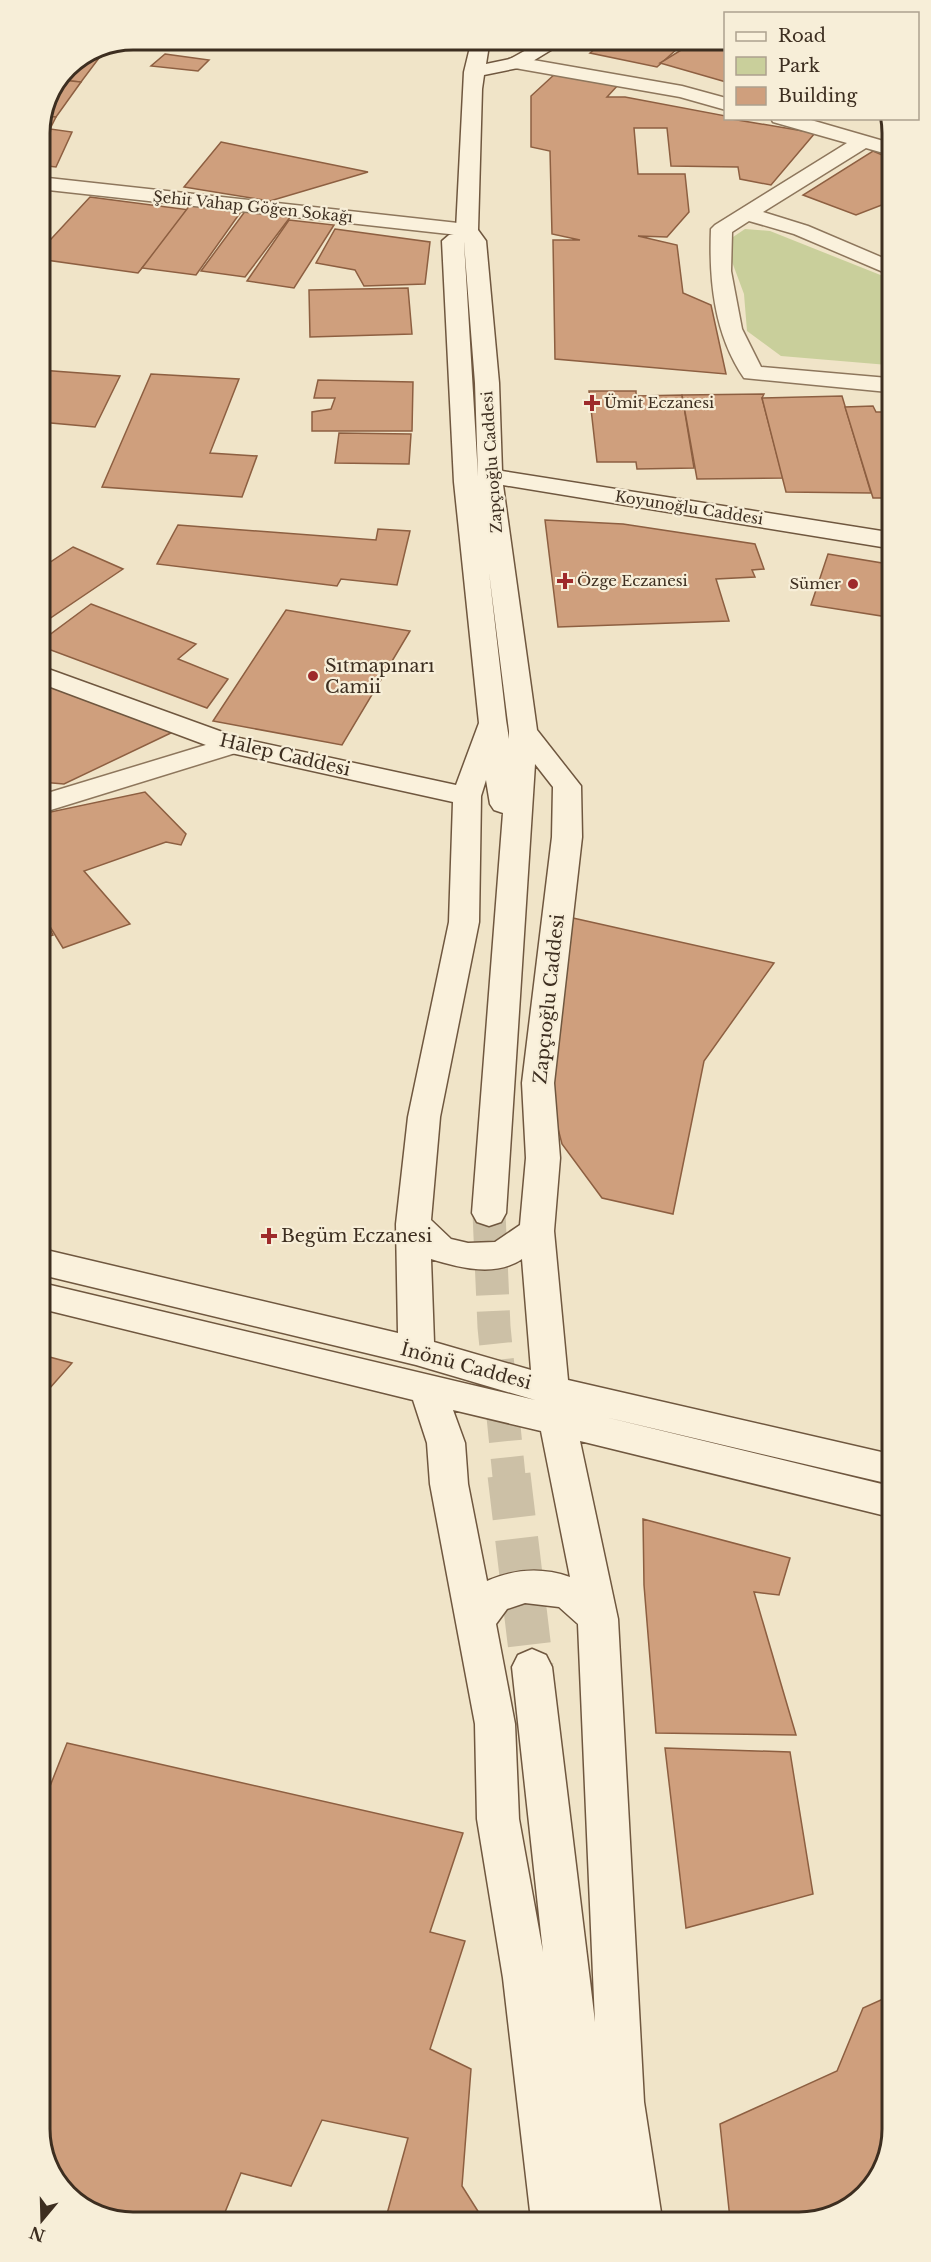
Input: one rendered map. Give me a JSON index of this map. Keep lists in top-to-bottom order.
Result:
{
  "streets": {
    "main road": [
      "Şehit Vahap Göğen Sokağı",
      "Zapçıoğlu Caddesi",
      "Koyunoğlu Caddesi",
      "Halep Caddesi",
      "İnönü Caddesi"
    ]
  },
  "crossings": [
    ["Şehit Vahap Göğen Sokağı", "Zapçıoğlu Caddesi"],
    ["Zapçıoğlu Caddesi", "Koyunoğlu Caddesi"],
    ["Zapçıoğlu Caddesi", "Halep Caddesi"],
    ["Zapçıoğlu Caddesi", "İnönü Caddesi"]
  ],
  "places": {
    "health": ["Ümit Eczanesi", "Özge Eczanesi", "Begüm Eczanesi"],
    "other": ["Sümer", "Sıtmapınarı Camii"]
  },
  "legend": ["Road", "Park", "Building"],
  "north": "bottom"
}
